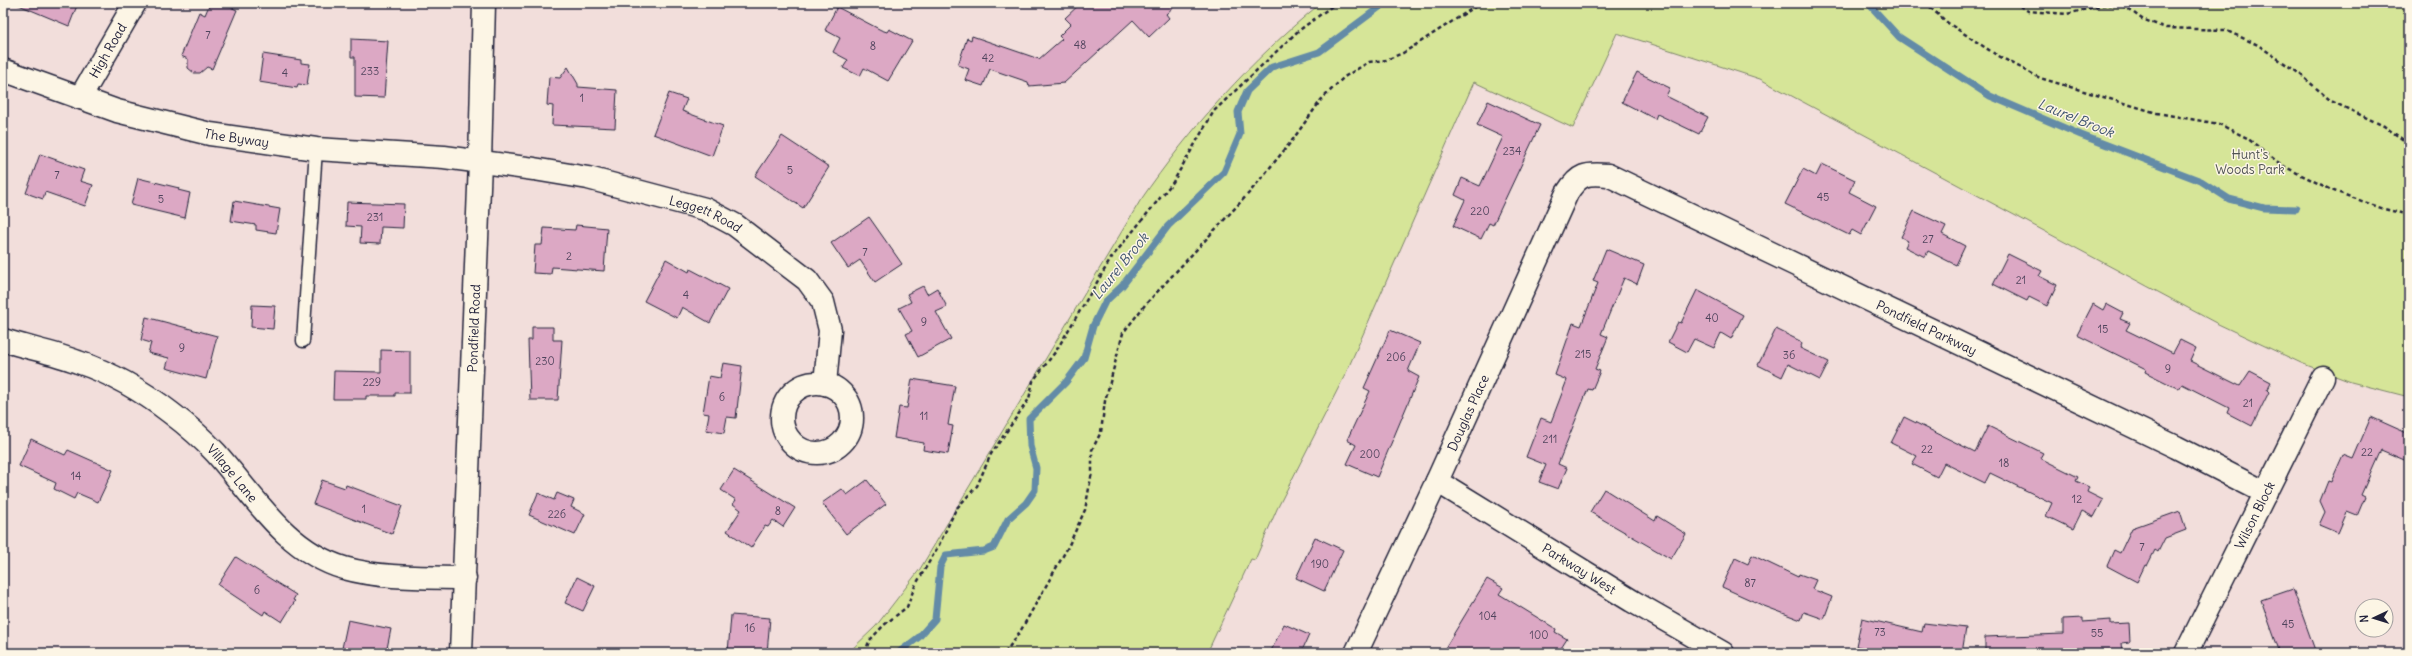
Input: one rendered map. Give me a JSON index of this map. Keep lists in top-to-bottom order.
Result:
{
  "streets": {
    "street": [
      "High Road",
      "The Byway",
      "Leggett Road",
      "Pondfield Parkway",
      "Pondfield Road",
      "Douglas Place",
      "Village Lane",
      "Wilson Block",
      "Parkway West"
    ]
  },
  "crossings": [
    ["High Road", "The Byway"],
    ["The Byway", "Leggett Road"],
    ["The Byway", "Pondfield Road"],
    ["Leggett Road", "Pondfield Road"],
    ["Pondfield Parkway", "Douglas Place"],
    ["Pondfield Parkway", "Wilson Block"],
    ["Pondfield Road", "Village Lane"],
    ["Douglas Place", "Parkway West"]
  ],
  "water": ["Laurel Brook"],
  "parks": ["Hunt's Woods Park"],
  "house_numbers": [
    "7",
    "48",
    "8",
    "42",
    "233",
    "4",
    "1",
    "234",
    "5",
    "7",
    "45",
    "5",
    "220",
    "231",
    "27",
    "7",
    "2",
    "21",
    "4",
    "40",
    "9",
    "15",
    "9",
    "215",
    "36",
    "206",
    "230",
    "9",
    "229",
    "6",
    "21",
    "11",
    "211",
    "22",
    "22",
    "200",
    "18",
    "14",
    "12",
    "1",
    "8",
    "226",
    "7",
    "190",
    "87",
    "6",
    "104",
    "45",
    "16",
    "73",
    "55",
    "100"
  ],
  "north": "left"
}
